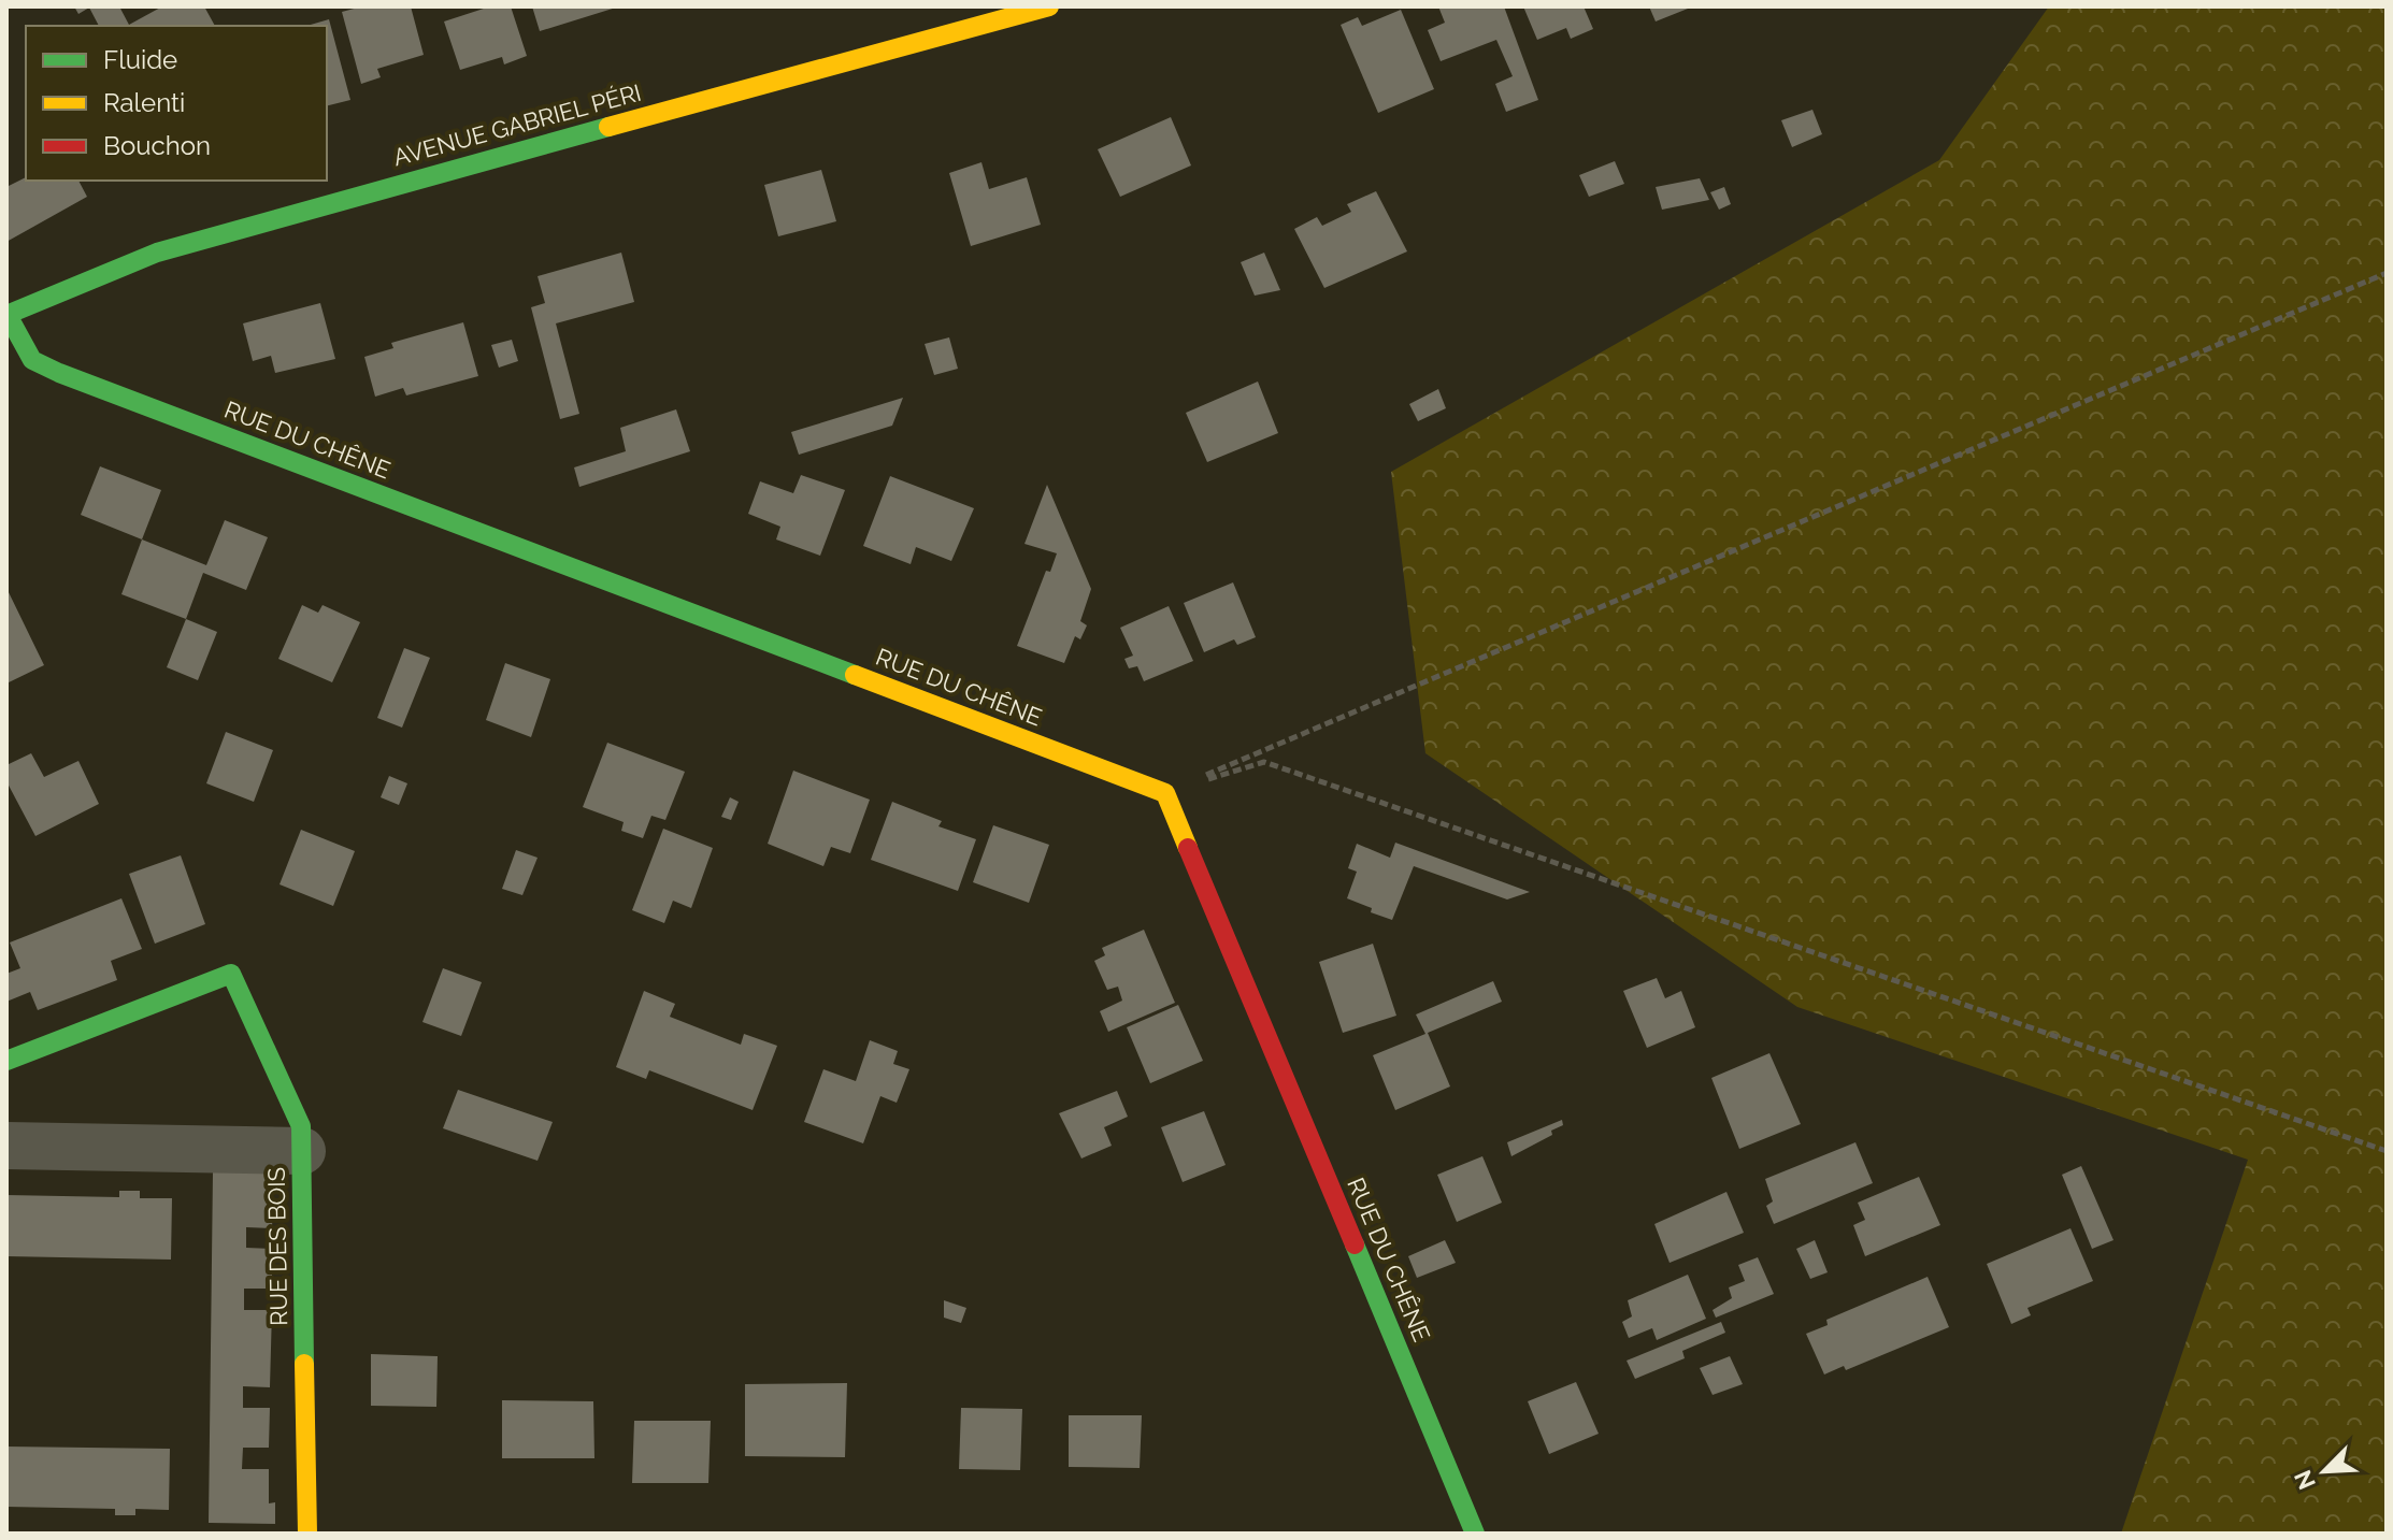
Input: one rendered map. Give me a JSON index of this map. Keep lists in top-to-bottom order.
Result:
{
  "streets": {
    "street": ["AVENUE GABRIEL PÉRI", "RUE DU CHÊNE", "RUE DES BOIS"]
  },
  "crossings": [
    ["AVENUE GABRIEL PÉRI", "RUE DU CHÊNE"]
  ],
  "legend": ["Fluide", "Ralenti", "Bouchon"],
  "north": "bottom left"
}
